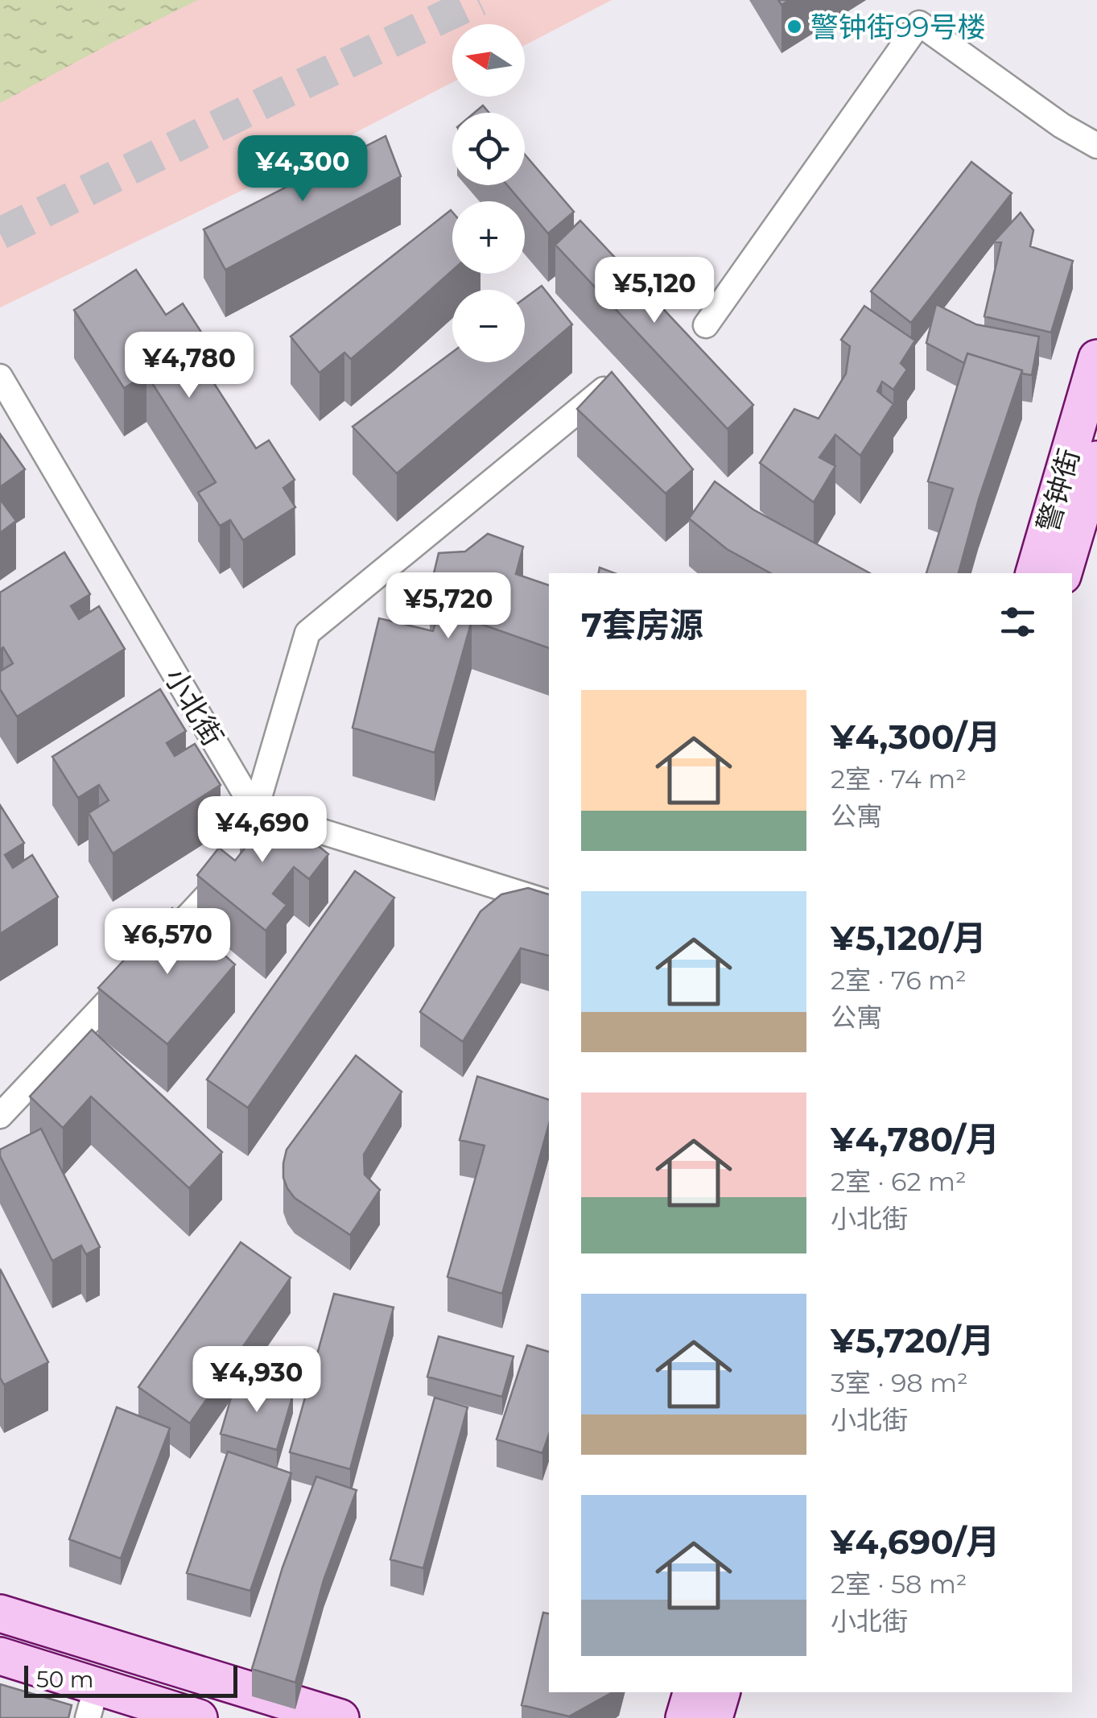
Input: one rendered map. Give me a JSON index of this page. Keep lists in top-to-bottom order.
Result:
{
  "streets": {
    "main road": ["警钟街"],
    "street": ["小北街"]
  },
  "places": ["警钟街99号楼"],
  "scale_bar": "50 m",
  "north": "left",
  "page": {
    "map_buttons": ["+", "−"],
    "price": [
      "¥4,300",
      "¥5,120",
      "¥4,780",
      "¥5,720",
      "¥4,690",
      "¥6,570",
      "¥4,930"
    ],
    "heading": "7套房源",
    "list": [
      {
        "name": "¥4,300/月",
        "note": "2室 · 74 m² · 公寓"
      },
      {
        "name": "¥5,120/月",
        "note": "2室 · 76 m² · 公寓"
      },
      {
        "name": "¥4,780/月",
        "note": "2室 · 62 m² · 小北街"
      },
      {
        "name": "¥5,720/月",
        "note": "3室 · 98 m² · 小北街"
      },
      {
        "name": "¥4,690/月",
        "note": "2室 · 58 m² · 小北街"
      }
    ],
    "scale": "50 m"
  }
}
